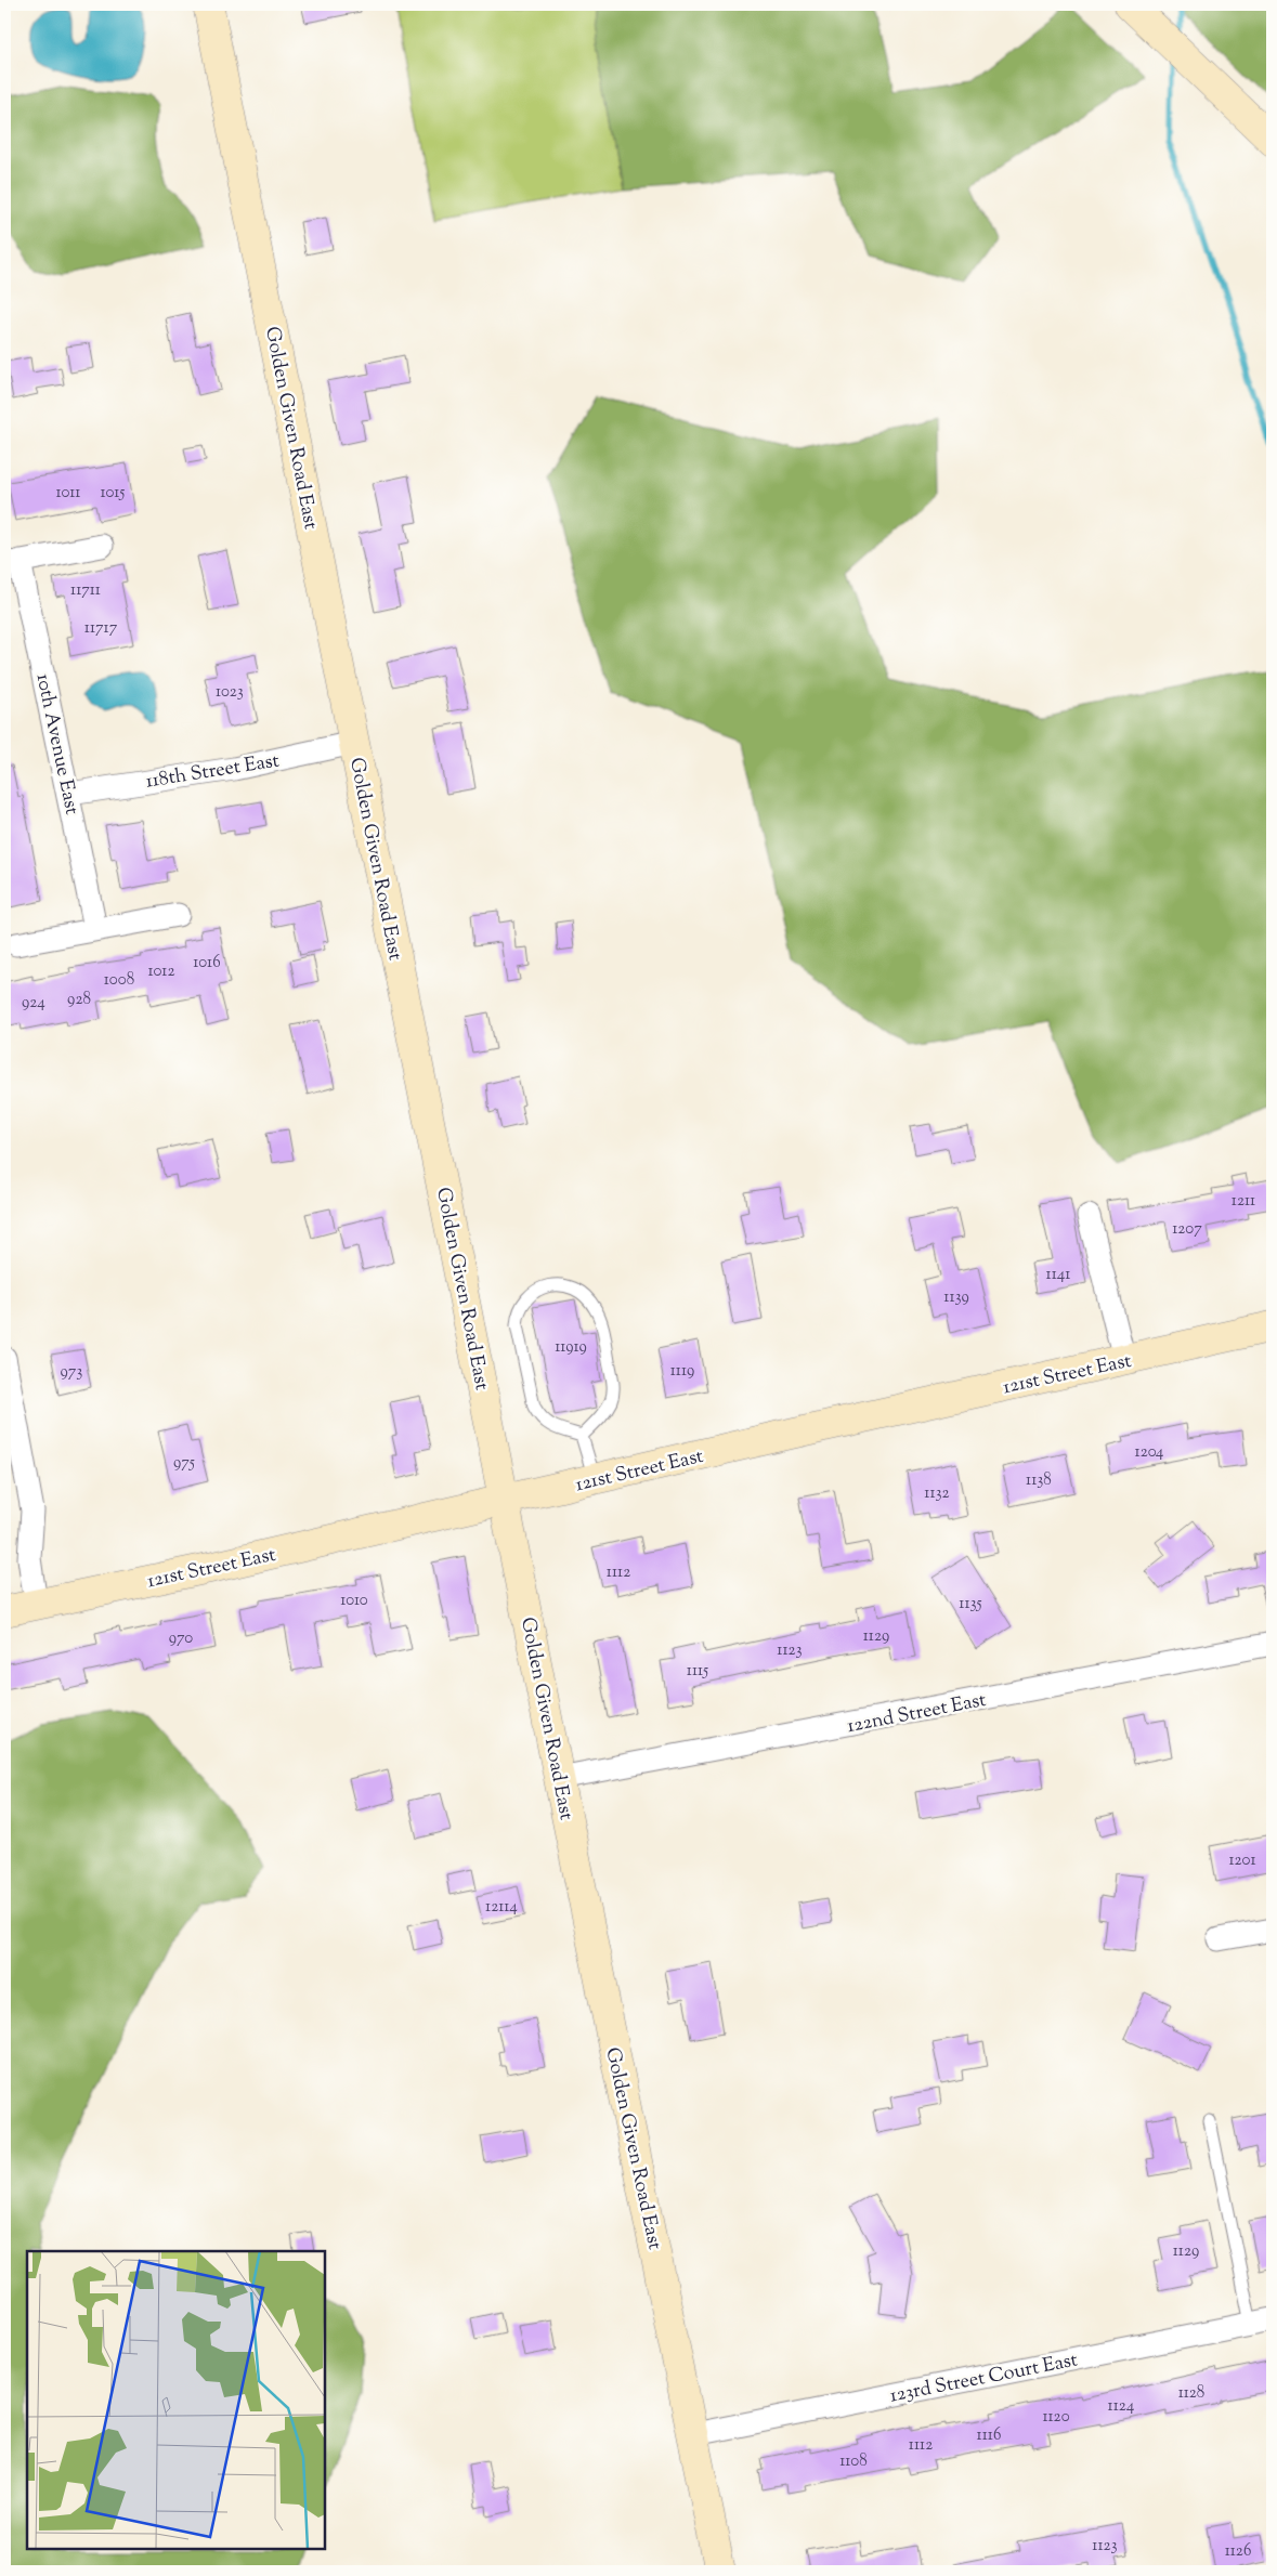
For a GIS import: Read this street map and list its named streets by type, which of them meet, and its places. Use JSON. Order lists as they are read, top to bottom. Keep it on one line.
{"streets":{"street":["Golden Given Road East","10th Avenue East","118th Street East","121st Street East","122nd Street East","123rd Street Court East"]},"crossings":[["Golden Given Road East","118th Street East"],["Golden Given Road East","121st Street East"],["Golden Given Road East","122nd Street East"],["Golden Given Road East","123rd Street Court East"],["10th Avenue East","118th Street East"]],"house_numbers":["1011","1015","11711","11717","1023","1016","1012","1008","928","924","1211","1207","1141","1139","11919","1119","973","1204","975","1138","1132","1112","1010","1135","1129","970","1123","1115","1201","12114","1129","1128","1124","1120","1116","1112","1108","1123","1126"]}
